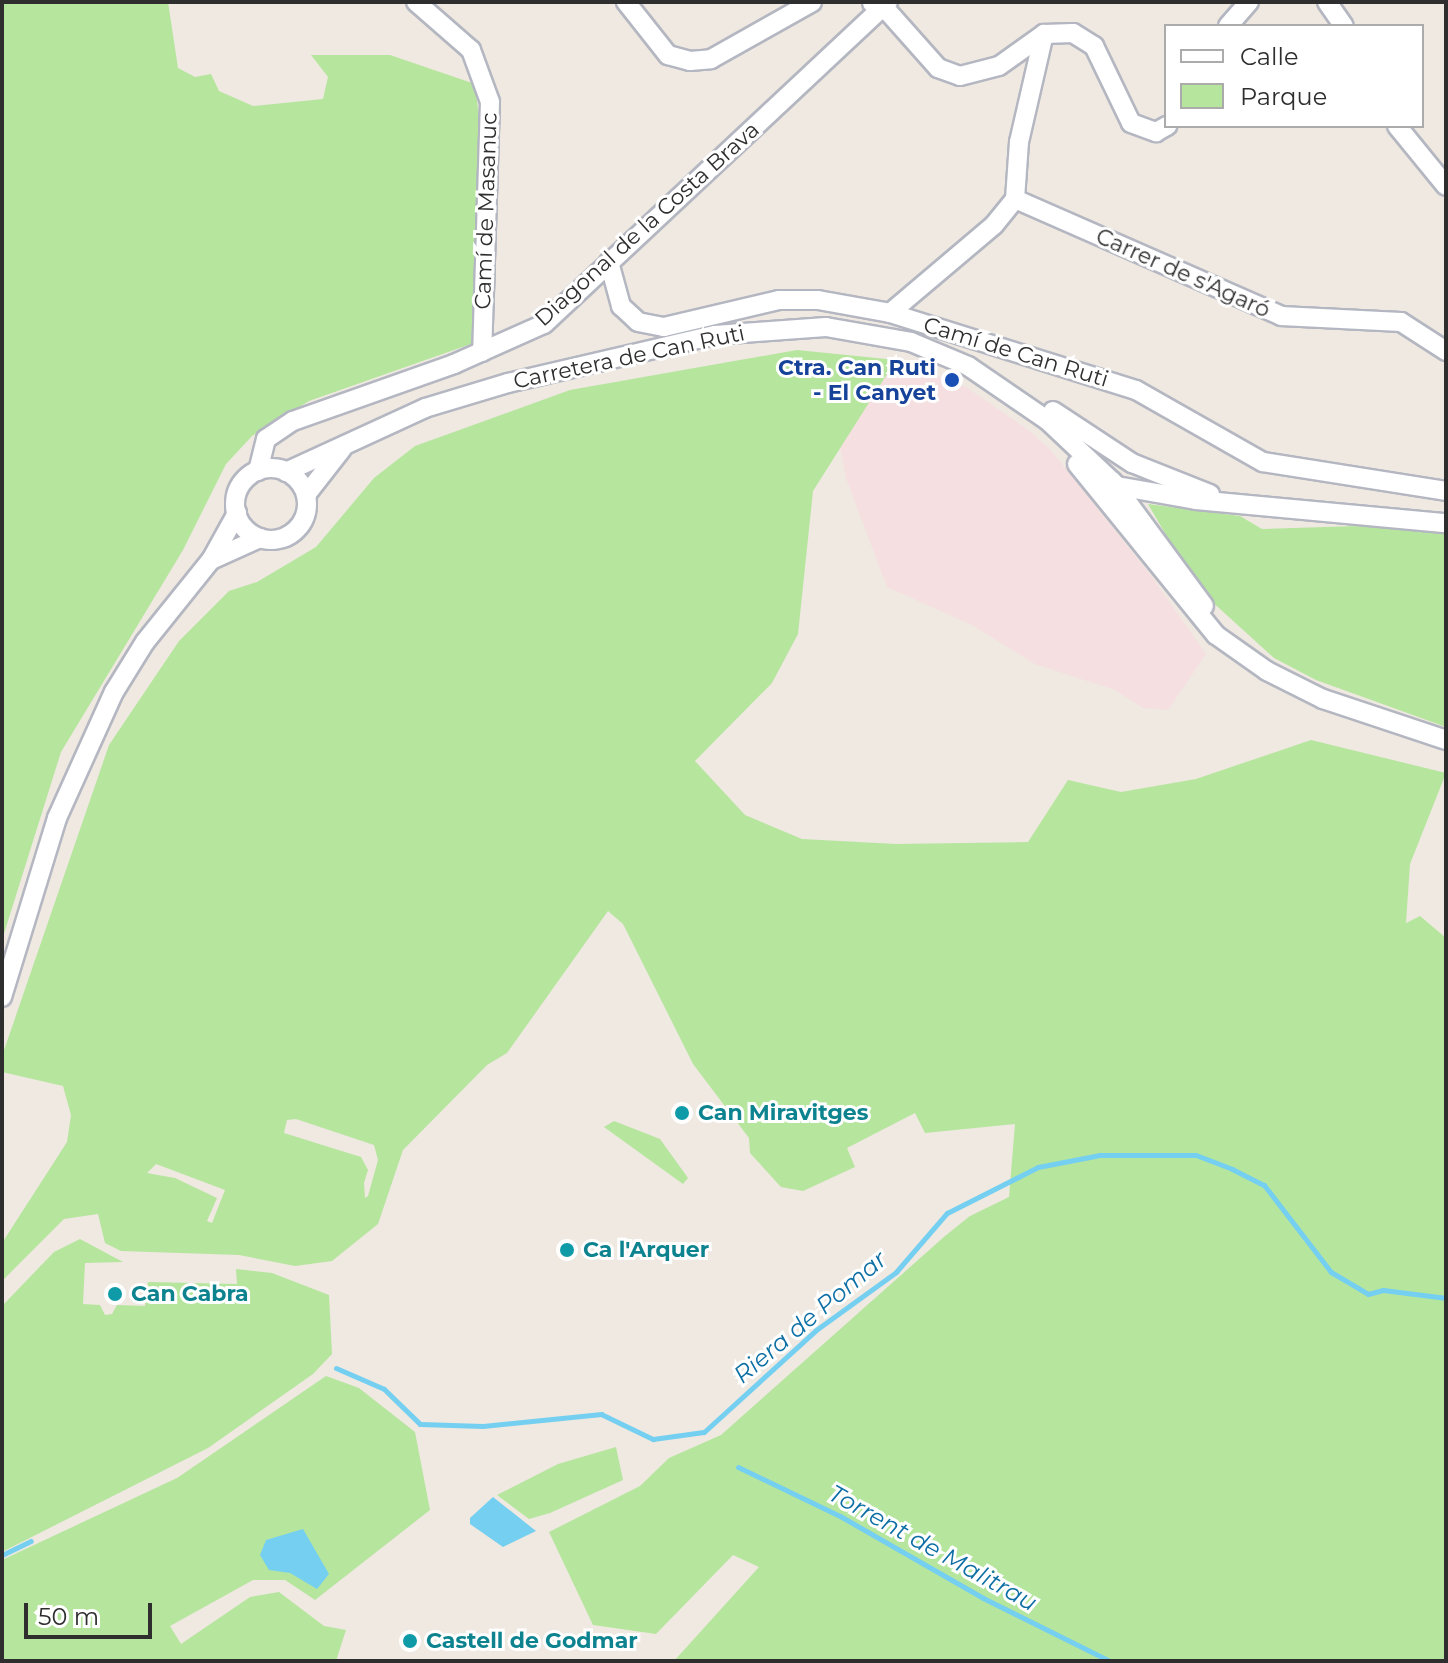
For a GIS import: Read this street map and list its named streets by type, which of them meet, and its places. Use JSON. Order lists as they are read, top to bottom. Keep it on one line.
{"streets":{"street":["Camí de Masanuc","Diagonal de la Costa Brava","Carrer de s'Agaró","Camí de Can Ruti","Carretera de Can Ruti"]},"crossings":[["Camí de Masanuc","Diagonal de la Costa Brava"],["Diagonal de la Costa Brava","Camí de Can Ruti"],["Camí de Can Ruti","Carretera de Can Ruti"]],"water":["Riera de Pomar","Torrent de Malitrau"],"places":["Ctra. Can Ruti - El Canyet","Can Miravitges","Ca l'Arquer","Can Cabra","Castell de Godmar"],"legend":["Calle","Parque"],"scale_bar":"50 m"}
